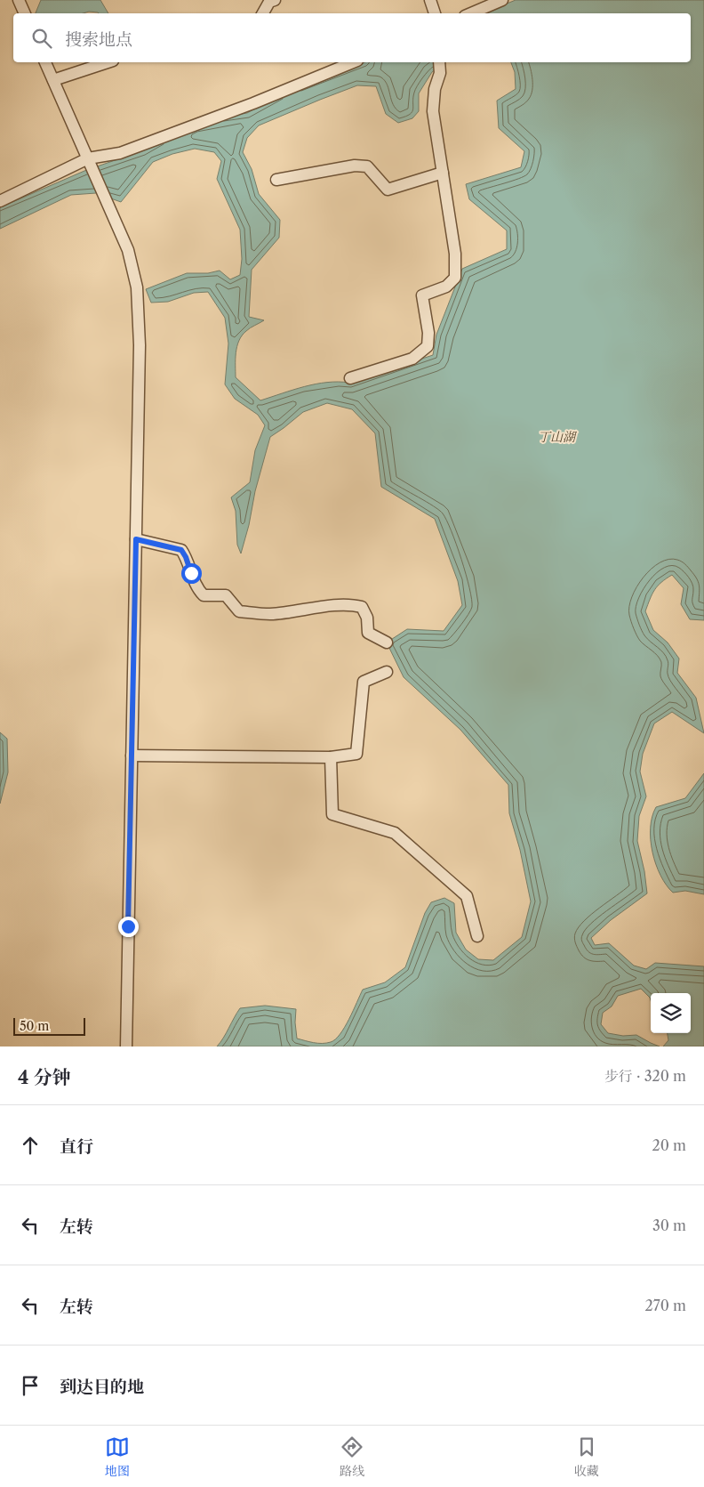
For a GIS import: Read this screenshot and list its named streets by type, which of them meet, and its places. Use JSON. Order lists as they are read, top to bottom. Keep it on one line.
{"water":["丁山湖"],"scale_bar":"50 m","page":{"search":"搜索地点","scale":"50 m","heading":["4 分钟","步行 · 320 m"],"list":[["直行","20 m"],["左转","30 m"],["左转","270 m"],"到达目的地"],"nav":["地图","路线","收藏"]}}
